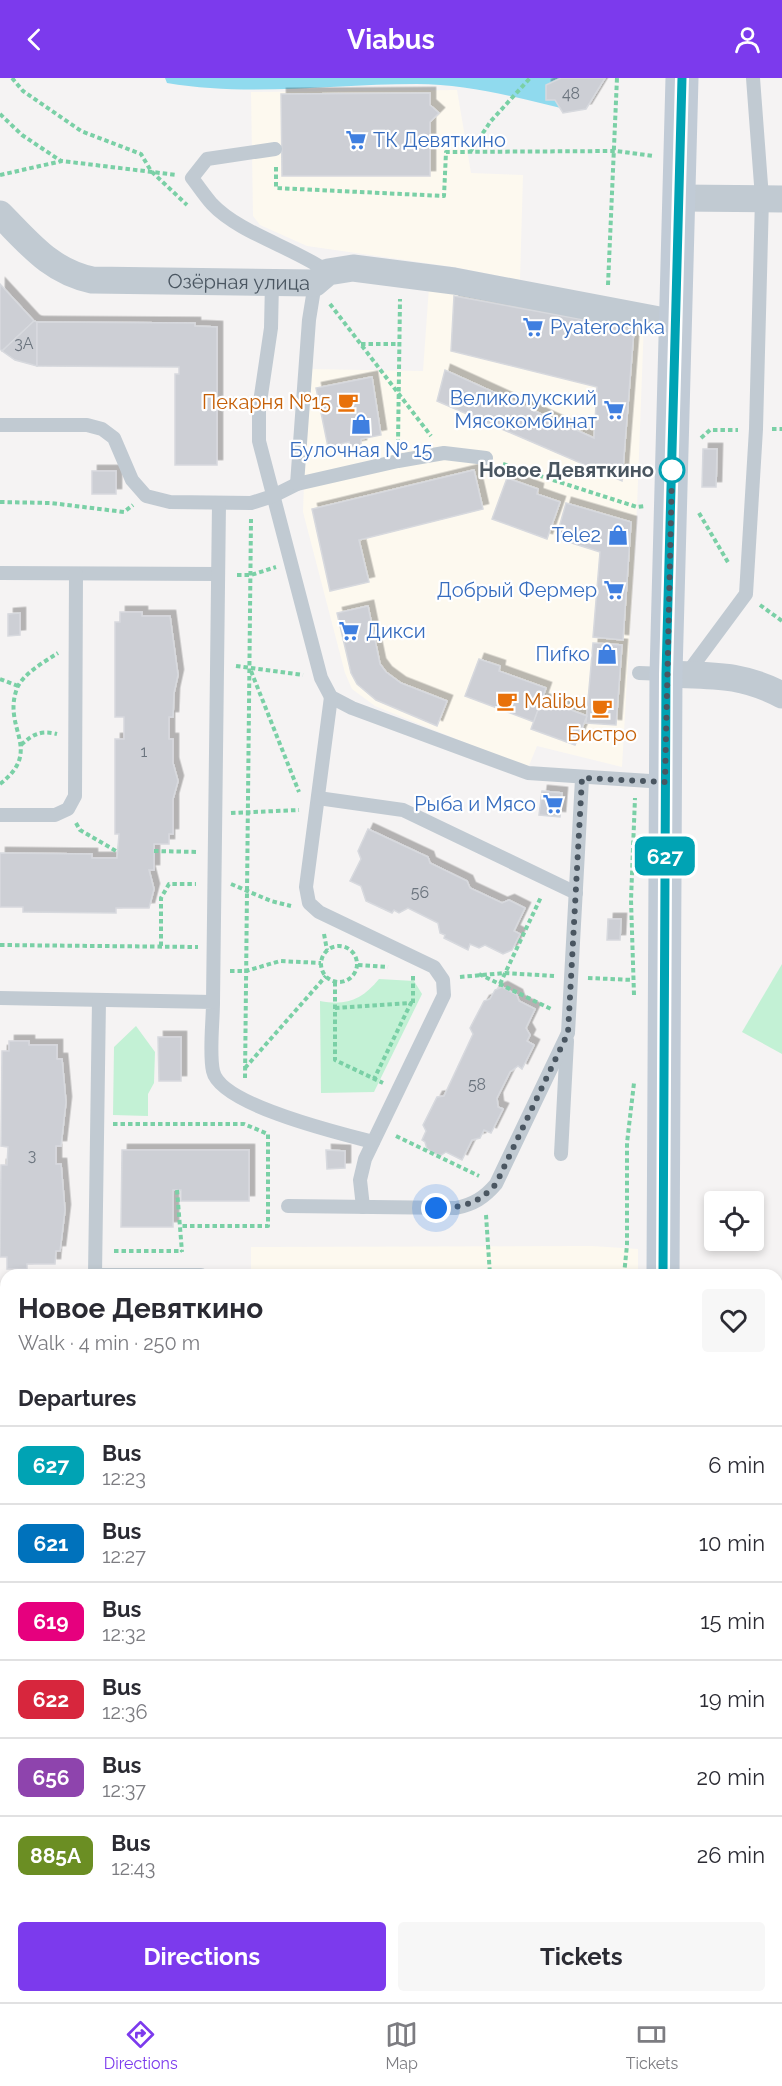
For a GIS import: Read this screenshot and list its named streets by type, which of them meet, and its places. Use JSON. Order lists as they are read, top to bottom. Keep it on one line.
{"streets":{"street":["Озёрная улица"]},"places":{"supermarket":["ТК Девяткино","Pyaterochka","Великолукский Мясокомбинат","Добрый Фермер","Дикси","Рыба и Мясо"],"cafe":["Пекарня №15","Malibu","Бистро"],"shop":["Булочная № 15","Tele2","Пиfко"],"other":["Новое Девяткино"]},"lines":["bus line 627"],"house_numbers":["48","3А","1","56","58","3"],"page":{"header":"Viabus","on_map":"627","heading":[["Новое Девяткино","Walk · 4 min · 250 m"],"Departures"],"list":[{"mark":"627","name":"Bus","note":"12:23","value":"6 min"},{"mark":"621","name":"Bus","note":"12:27","value":"10 min"},{"mark":"619","name":"Bus","note":"12:32","value":"15 min"},{"mark":"622","name":"Bus","note":"12:36","value":"19 min"},{"mark":"656","name":"Bus","note":"12:37","value":"20 min"},{"mark":"885А","name":"Bus","note":"12:43","value":"26 min"}],"buttons":["Directions","Tickets"],"tabs":["Directions","Map","Tickets"]}}
